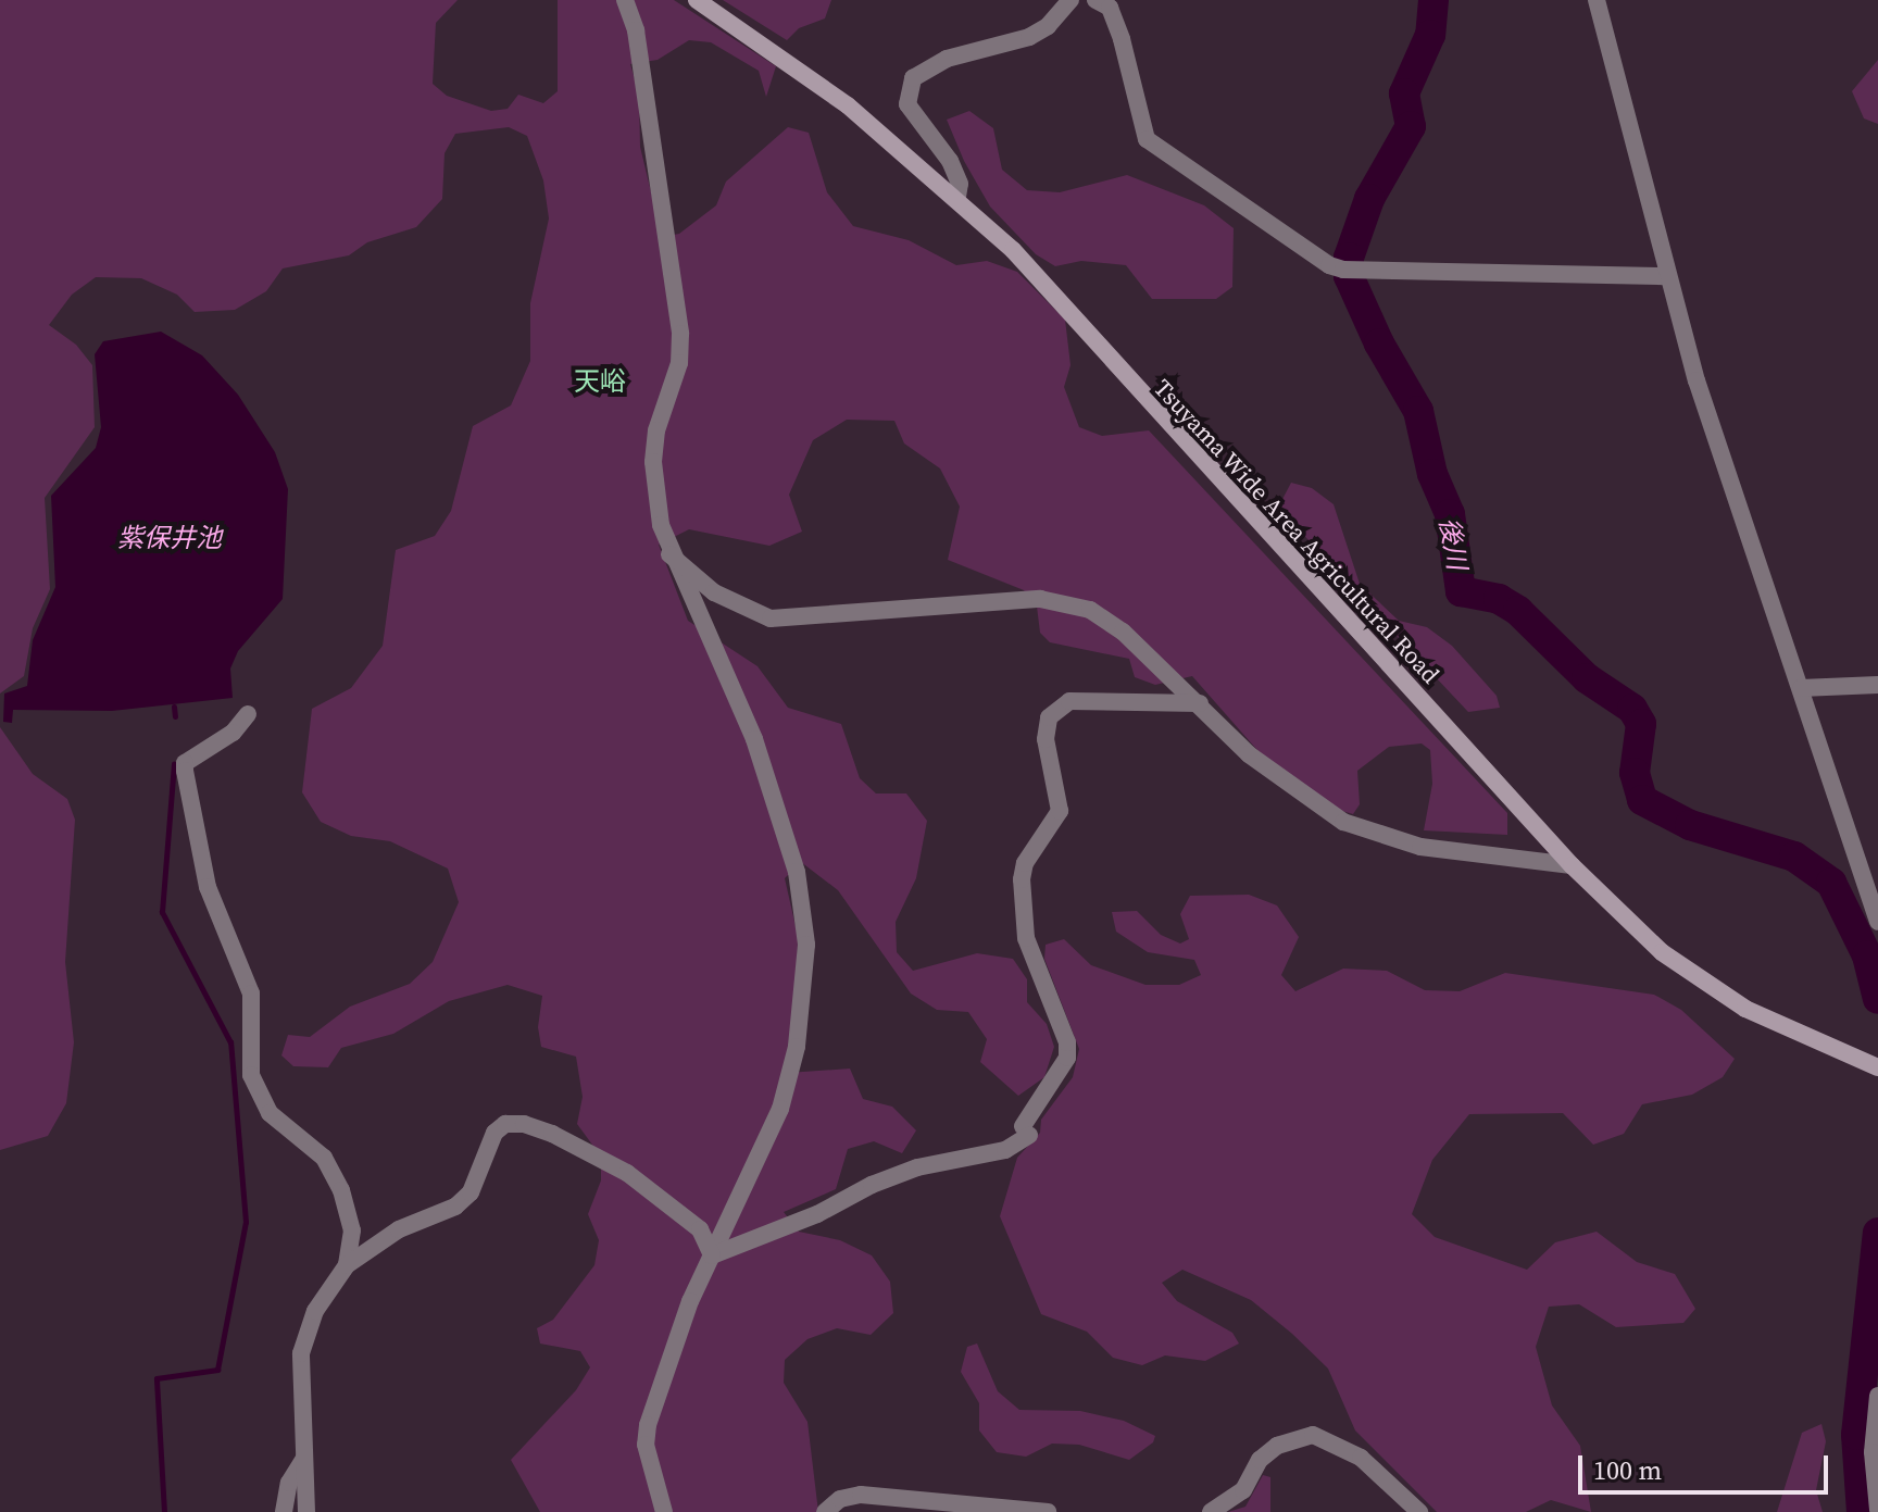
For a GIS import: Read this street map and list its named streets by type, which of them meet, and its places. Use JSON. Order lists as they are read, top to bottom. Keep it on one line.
{"streets":{"street":["Tsuyama Wide Area Agricultural Road"]},"districts":["天峪"],"water":["紫保井池","後川"],"scale_bar":"100 m"}
